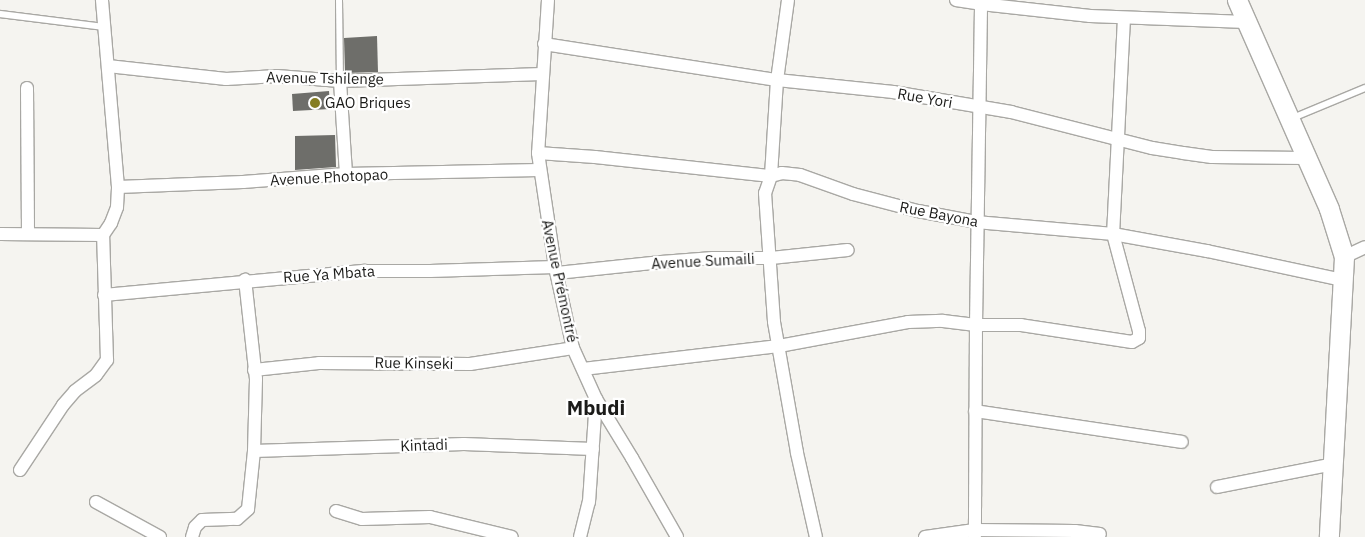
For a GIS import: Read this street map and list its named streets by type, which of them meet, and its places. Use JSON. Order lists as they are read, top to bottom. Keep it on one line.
{"streets":{"street":["Avenue Tshilenge","Rue Yori","Avenue Photopao","Rue Bayona","Avenue Sumaili","Rue Ya Mbata","Avenue Prémontré","Rue Kinseki","Kintadi"]},"crossings":[["Avenue Tshilenge","Avenue Prémontré"],["Rue Yori","Avenue Prémontré"],["Avenue Photopao","Avenue Prémontré"],["Rue Bayona","Avenue Prémontré"],["Avenue Sumaili","Rue Ya Mbata"],["Avenue Sumaili","Avenue Prémontré"],["Rue Ya Mbata","Avenue Prémontré"],["Avenue Prémontré","Rue Kinseki"]],"districts":["Mbudi"],"places":["GAO Briques"]}
